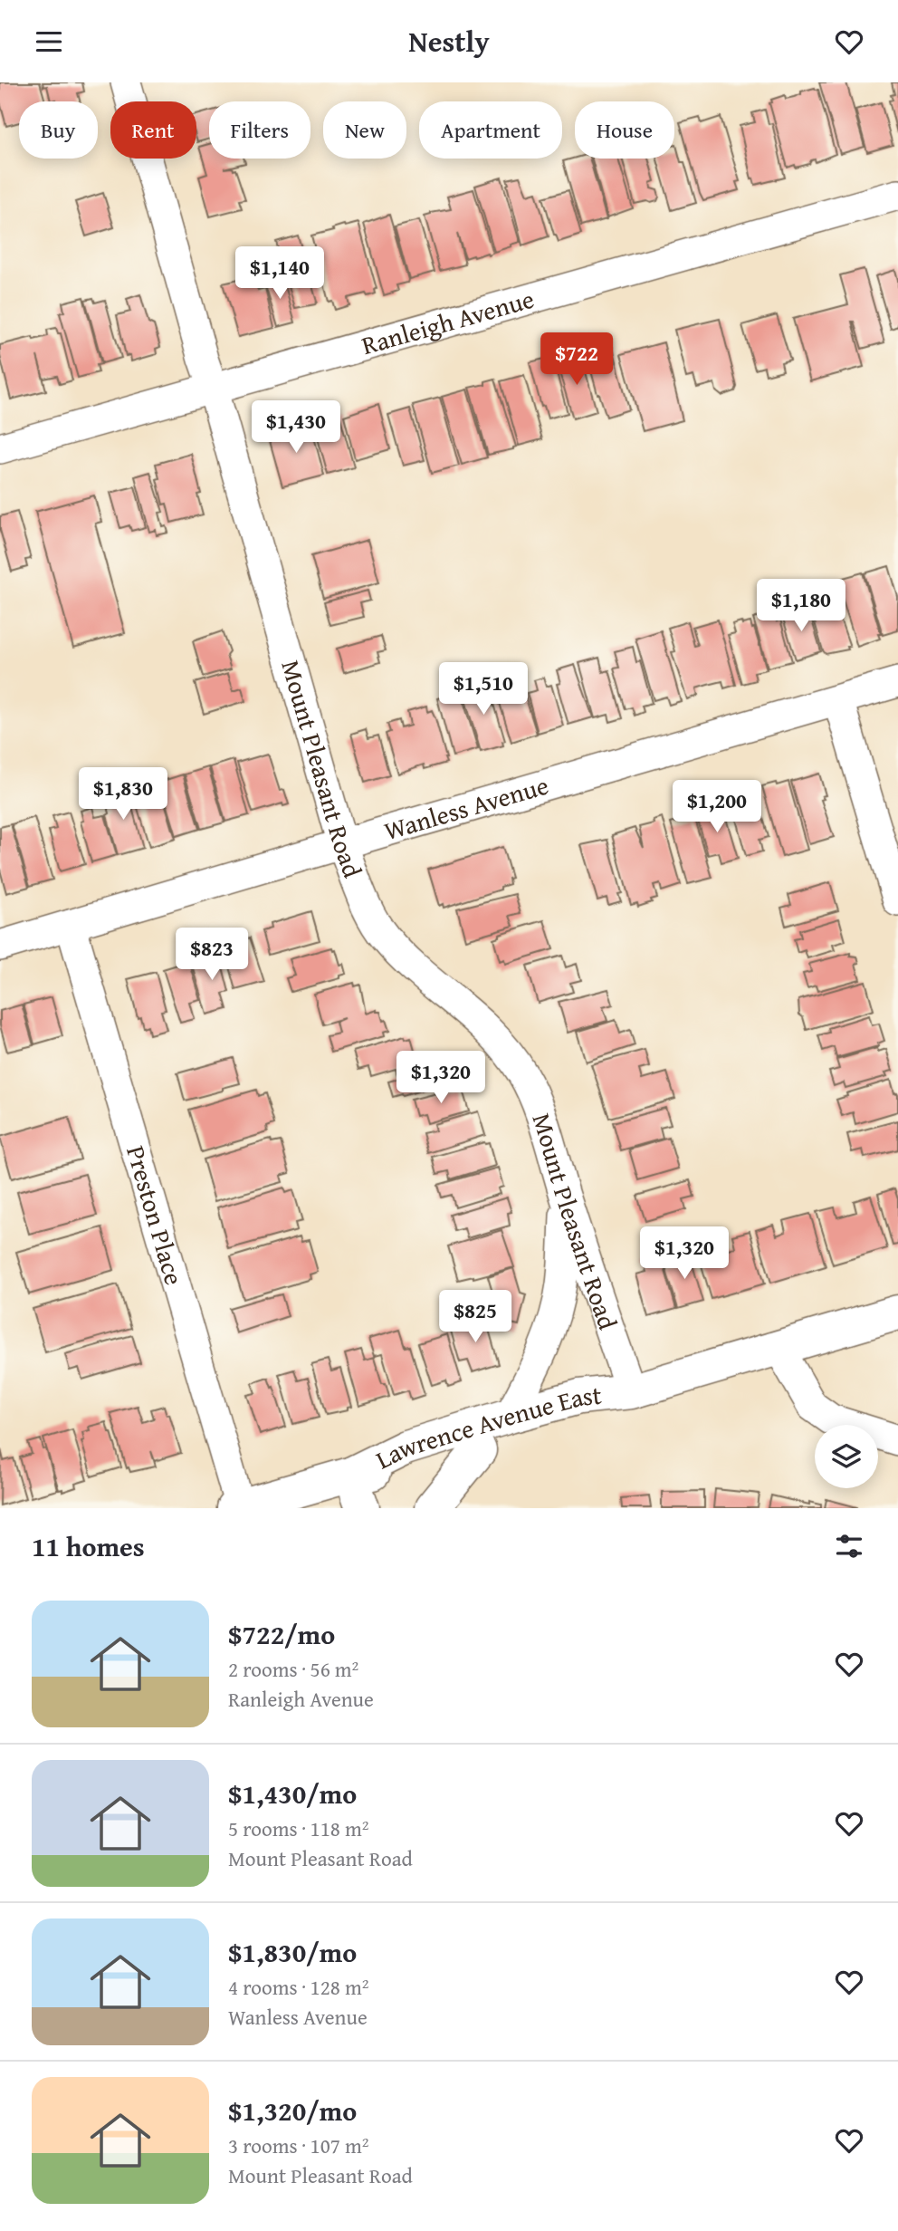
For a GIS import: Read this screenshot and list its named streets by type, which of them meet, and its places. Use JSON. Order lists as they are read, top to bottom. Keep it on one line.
{"streets":{"main road":["Lawrence Avenue East"],"street":["Ranleigh Avenue","Mount Pleasant Road","Wanless Avenue","Preston Place"]},"crossings":[["Ranleigh Avenue","Mount Pleasant Road"],["Mount Pleasant Road","Wanless Avenue"],["Mount Pleasant Road","Lawrence Avenue East"],["Wanless Avenue","Preston Place"],["Preston Place","Lawrence Avenue East"]],"page":{"header":"Nestly","chip":["Buy","Rent","Filters","New","Apartment","House"],"price":["$1,140","$722","$1,430","$1,180","$1,510","$1,830","$1,200","$823","$1,320","$1,320","$825"],"heading":"11 homes","list":[{"name":"$722/mo","note":"2 rooms · 56 m² · Ranleigh Avenue"},{"name":"$1,430/mo","note":"5 rooms · 118 m² · Mount Pleasant Road"},{"name":"$1,830/mo","note":"4 rooms · 128 m² · Wanless Avenue"},{"name":"$1,320/mo","note":"3 rooms · 107 m² · Mount Pleasant Road"}]}}
